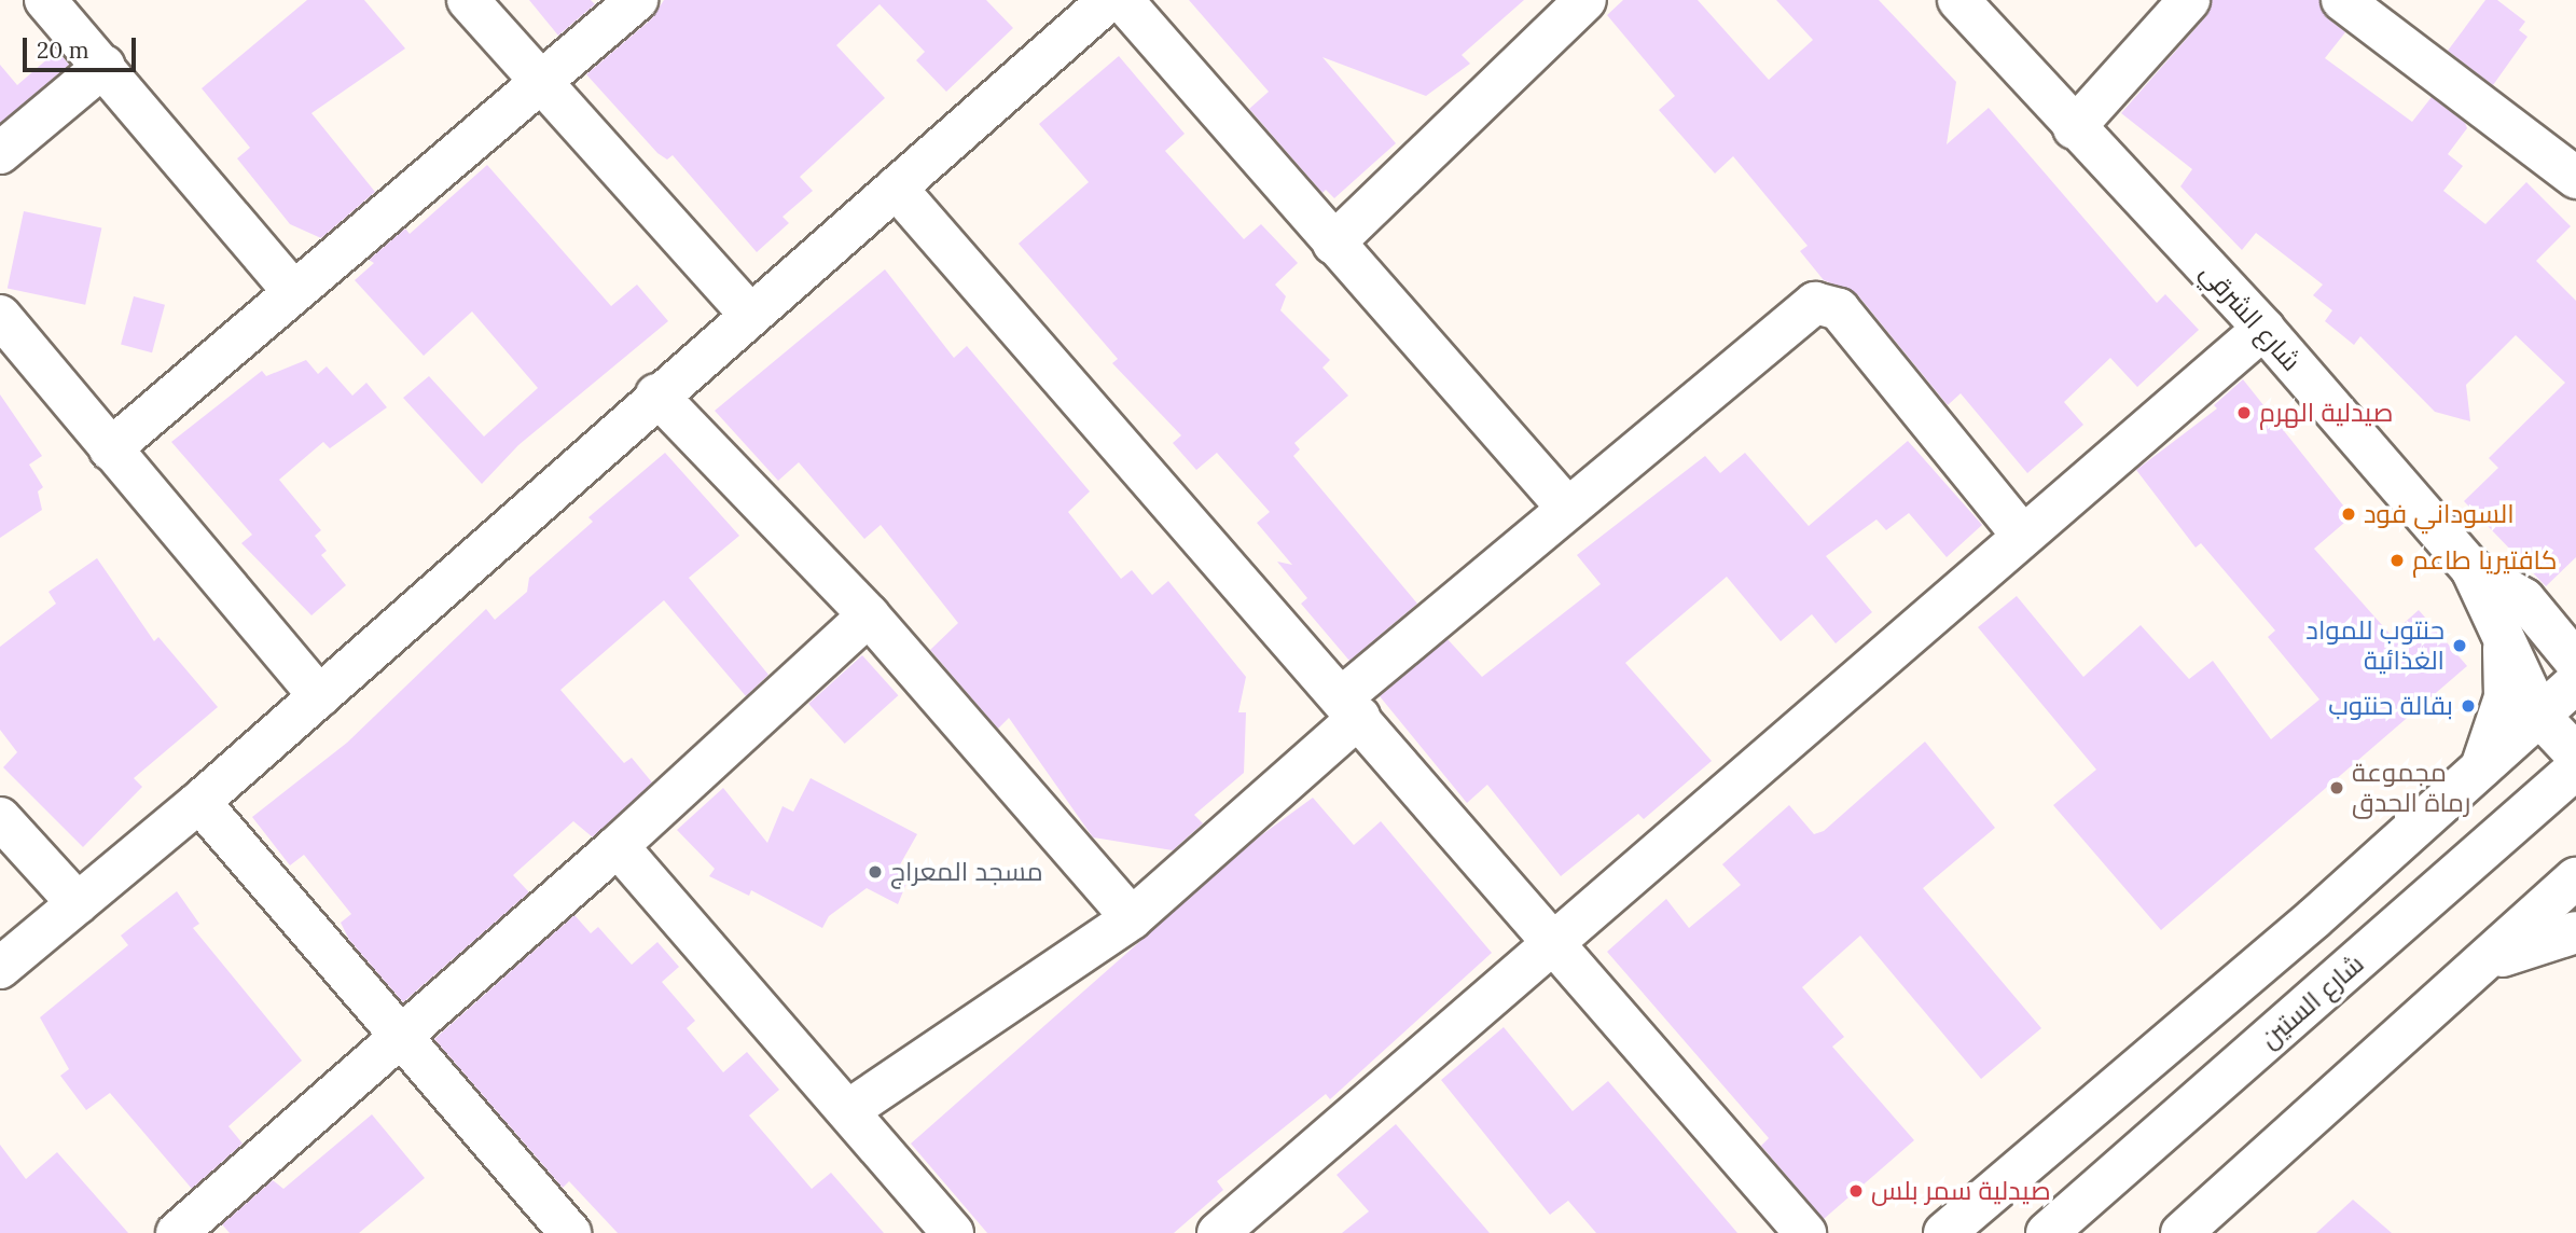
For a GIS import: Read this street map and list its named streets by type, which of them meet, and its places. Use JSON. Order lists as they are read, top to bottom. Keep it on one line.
{"streets":{"street":["شارع الشرقي","شارع الستين"]},"places":["صيدلية الهرم","السوداني فود","كافتيريا طاعم","حنتوب للمواد الغذائية","بقالة حنتوب","مجموعة رماة الحدق","مسجد المعراج","صيدلية سمر بلس"],"scale_bar":"20 m"}
